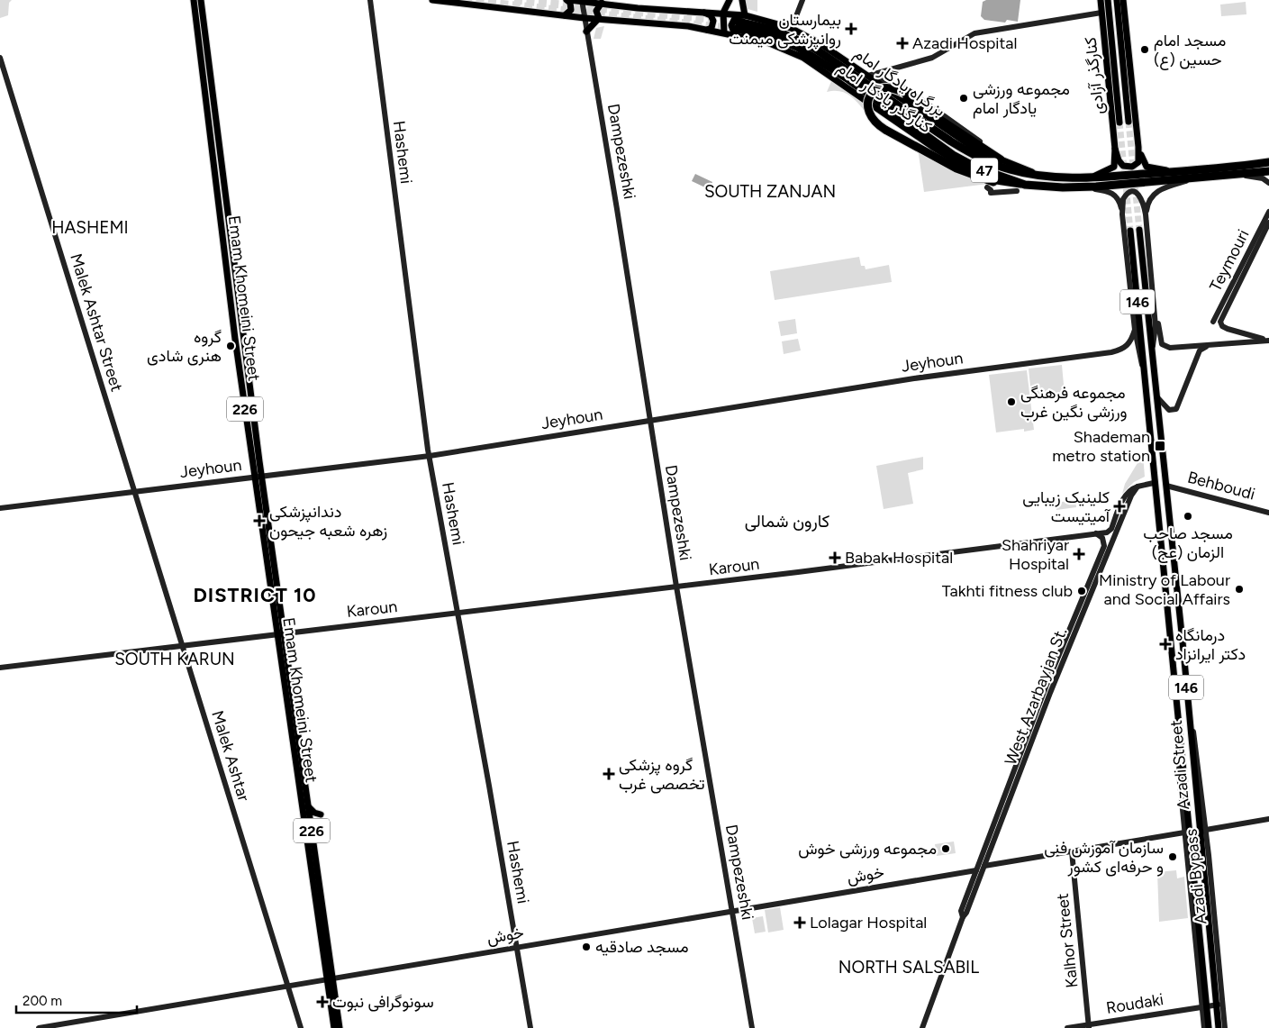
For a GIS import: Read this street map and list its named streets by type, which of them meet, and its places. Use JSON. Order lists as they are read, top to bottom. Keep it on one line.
{"streets":{"highway":["47"],"main road":["کنارگذر آزادی","بزرگراه یادگار امام","کنارگذر یادگار امام","Dampezeshki","Hashemi","Teymouri","Emam Khomeini Street","146","Malek Ashtar Street","Jeyhoun","226","Behboudi","Karoun","West Azarbayjan St.","Malek Ashtar","Azadi Street","خوش","Azadi Bypass","Kalhor Street","Roudaki"]},"crossings":[["بزرگراه یادگار امام","Dampezeshki"],["بزرگراه یادگار امام","47"],["کنارگذر یادگار امام","Dampezeshki"],["کنارگذر یادگار امام","47"],["Dampezeshki","Jeyhoun"],["Dampezeshki","Karoun"],["Dampezeshki","خوش"],["Hashemi","Jeyhoun"],["Hashemi","Karoun"],["Hashemi","خوش"],["Emam Khomeini Street","Jeyhoun"],["Emam Khomeini Street","Karoun"],["Emam Khomeini Street","خوش"],["Malek Ashtar Street","Jeyhoun"],["Malek Ashtar Street","Malek Ashtar"],["Jeyhoun","Malek Ashtar"],["Behboudi","Azadi Street"],["Karoun","West Azarbayjan St."],["Karoun","Malek Ashtar"],["West Azarbayjan St.","خوش"],["Malek Ashtar","خوش"],["Azadi Street","Azadi Bypass"],["Azadi Street","Roudaki"],["Azadi Bypass","Roudaki"],["Kalhor Street","Roudaki"]],"districts":["SOUTH ZANJAN","HASHEMI","کارون شمالی","DISTRICT 10","SOUTH KARUN","NORTH SALSABIL"],"places":{"health":["بیمارستان روانپزشکی میمنت","Azadi Hospital","کلینیک زیبایی آمیتیست","دندانپزشکی زهره شعبه جیحون","Shahriyar Hospital","Babak Hospital","درمانگاه دکتر ایرانزاد","گروه پزشکی تخصصی غرب","Lolagar Hospital","سونوگرافی نبوت"],"other":["مسجد امام حسين (ع)","مجموعه ورزشی یادگار امام","گروه هنری شادی","مجموعه فرهنگی ورزشی نگین غرب","مسجد صاحب الزمان (عج)","Ministry of Labour and Social Affairs","Takhti fitness club","مجموعه ورزشی خوش","سازمان آموزش فنی و حرفه‌ای کشور","مسجد صادقیه"],"transit":["Shademan metro station"]},"scale_bar":"200 m"}
